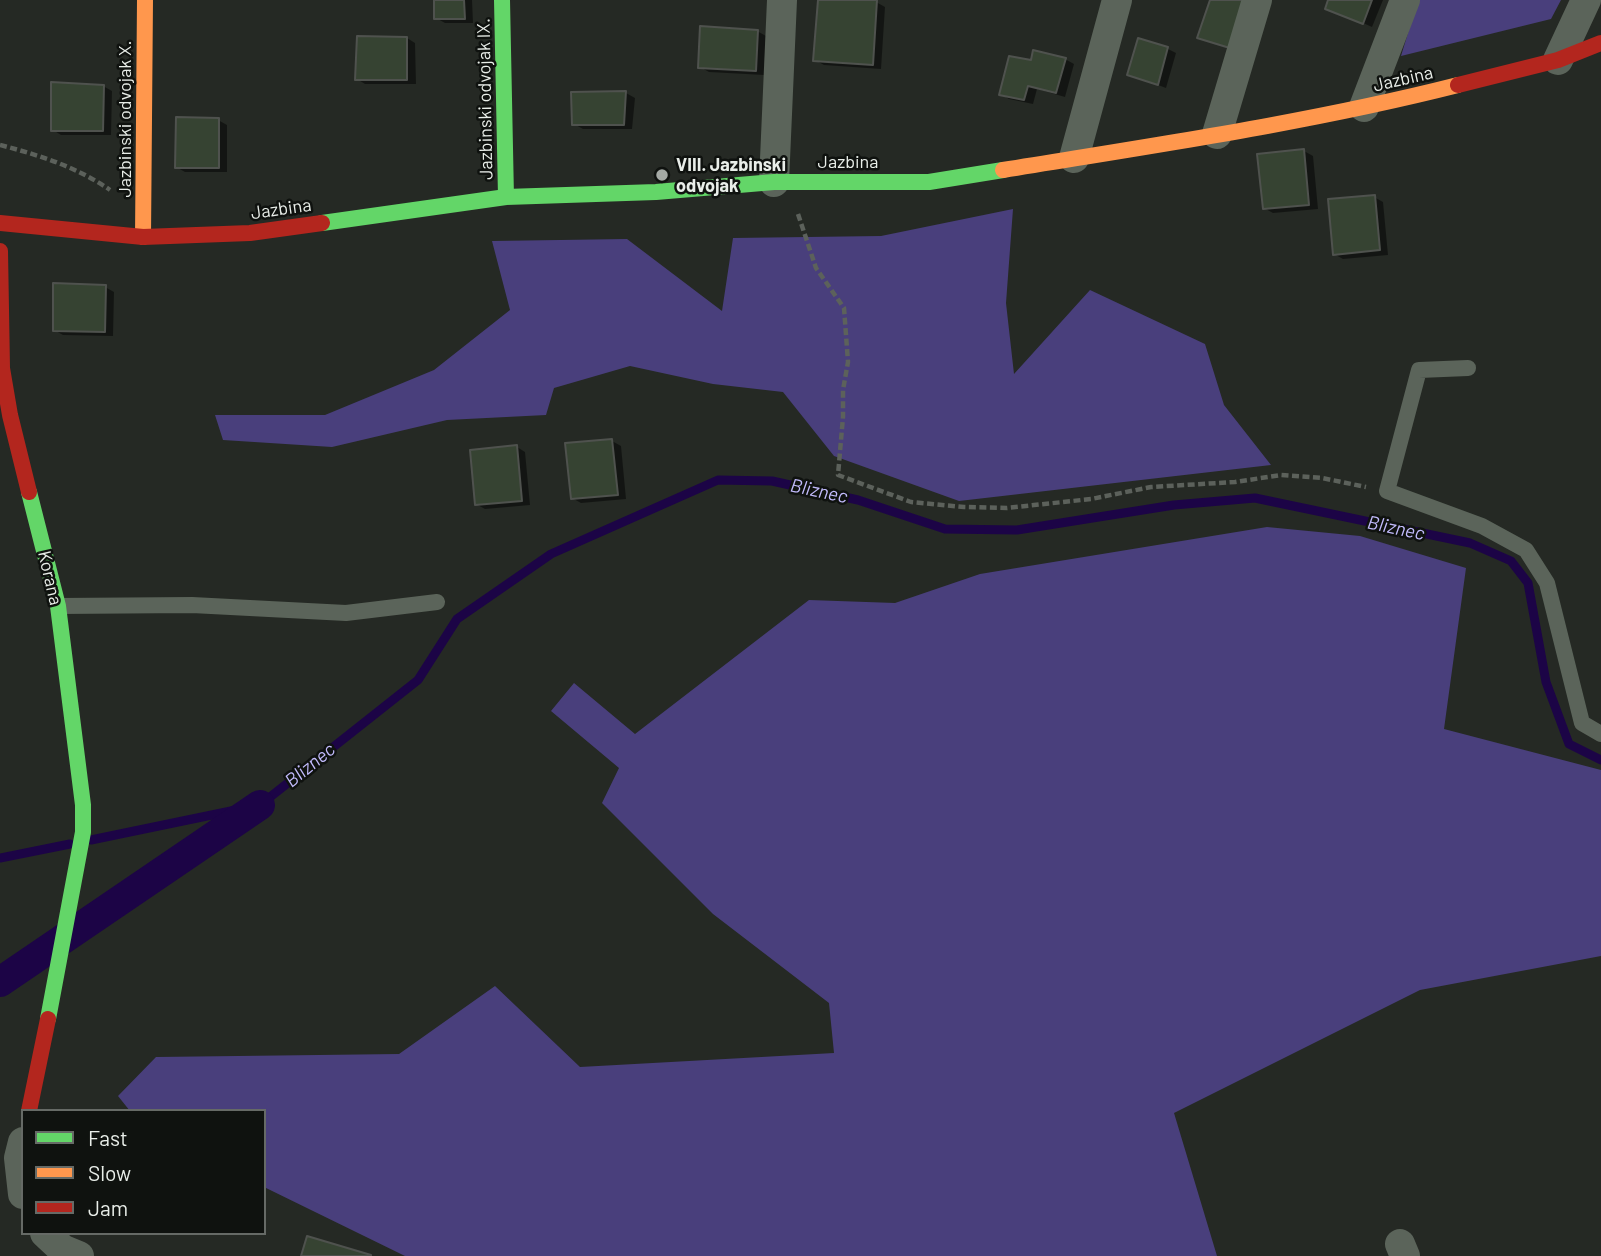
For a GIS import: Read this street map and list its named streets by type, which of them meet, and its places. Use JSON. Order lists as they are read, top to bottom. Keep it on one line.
{"streets":{"street":["Jazbina","Jazbinski odvojak IX.","Jazbinski odvojak X.","Korana"]},"crossings":[["Jazbina","Jazbinski odvojak IX."],["Jazbina","Jazbinski odvojak X."]],"water":["Bliznec"],"places":["VIII. Jazbinski odvojak"],"legend":["Fast","Slow","Jam"]}
